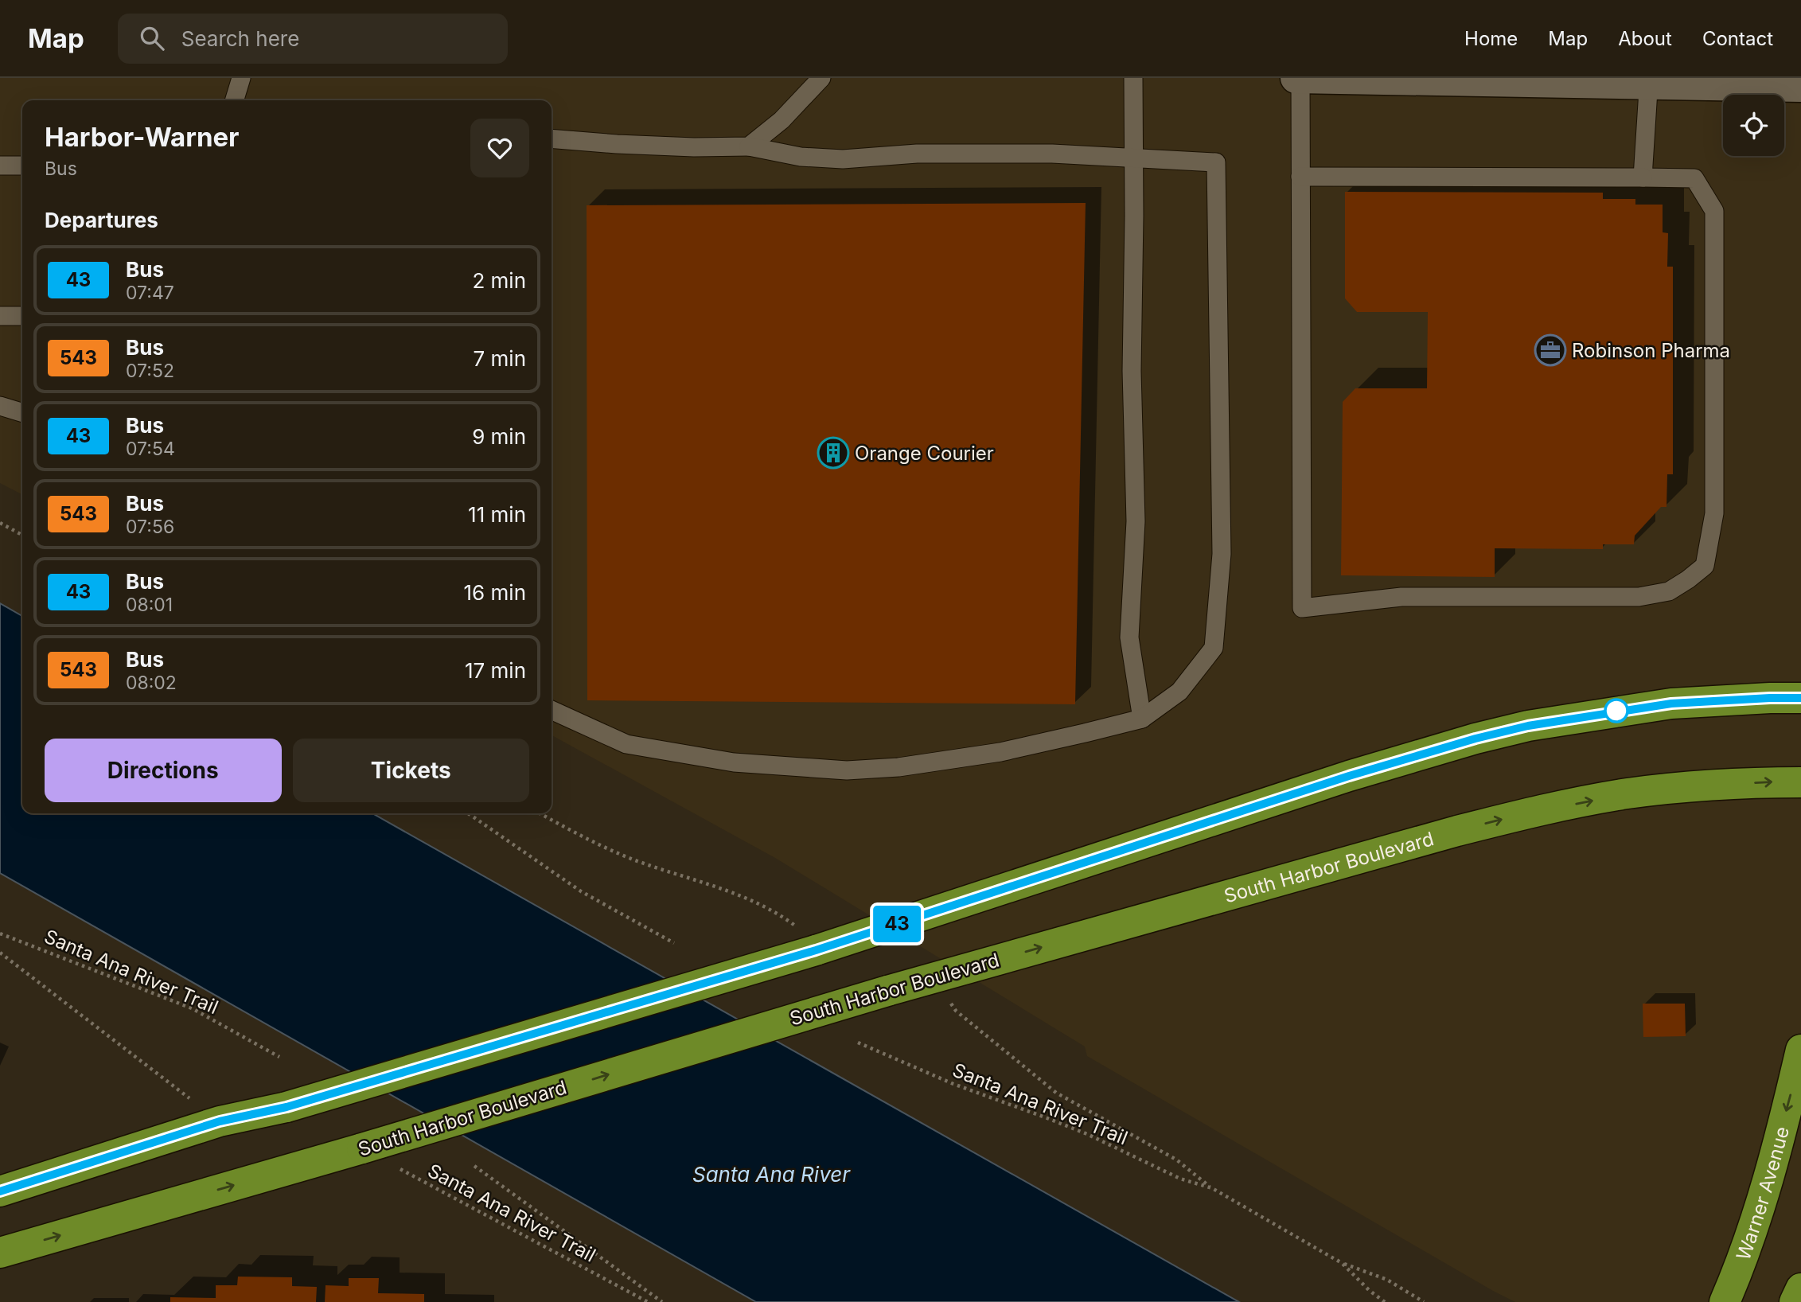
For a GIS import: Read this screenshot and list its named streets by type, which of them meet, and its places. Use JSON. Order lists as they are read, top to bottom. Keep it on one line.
{"streets":{"main road":["South Harbor Boulevard","Warner Avenue"],"path":["Santa Ana River Trail"]},"crossings":[["South Harbor Boulevard","Santa Ana River Trail"]],"one_way":["Warner Avenue"],"water":["Santa Ana River"],"places":{"office":["Robinson Pharma"],"building":["Orange Courier"]},"lines":["bus line 43"],"page":{"header":"Map","search":"Search here","nav":["Home","Map","About","Contact"],"on_map":"43","heading":[["Harbor-Warner","Bus"],"Departures"],"list":[{"mark":"43","name":"Bus","note":"07:47","value":"2 min"},{"mark":"543","name":"Bus","note":"07:52","value":"7 min"},{"mark":"43","name":"Bus","note":"07:54","value":"9 min"},{"mark":"543","name":"Bus","note":"07:56","value":"11 min"},{"mark":"43","name":"Bus","note":"08:01","value":"16 min"},{"mark":"543","name":"Bus","note":"08:02","value":"17 min"}],"buttons":["Directions","Tickets"]}}
